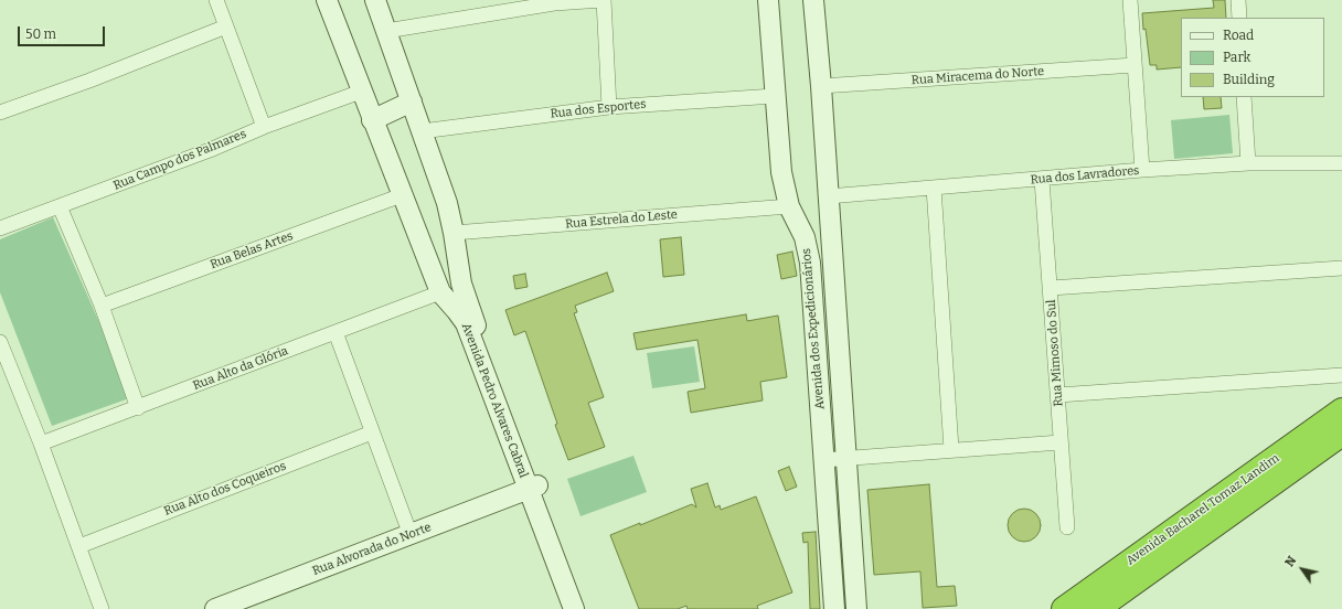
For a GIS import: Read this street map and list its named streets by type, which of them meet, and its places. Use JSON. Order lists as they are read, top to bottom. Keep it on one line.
{"streets":{"highway":["Avenida Bacharel Tomaz Landim"],"street":["Rua Miracema do Norte","Rua dos Esportes","Rua Campo dos Palmares","Rua dos Lavradores","Rua Estrela do Leste","Rua Belas Artes","Avenida dos Expedicionários","Rua Mimoso do Sul","Rua Alto da Glória","Avenida Pedro Alvares Cabral","Rua Alto dos Coqueiros","Rua Alvorada do Norte"]},"crossings":[["Rua Miracema do Norte","Avenida dos Expedicionários"],["Rua dos Esportes","Avenida dos Expedicionários"],["Rua dos Esportes","Avenida Pedro Alvares Cabral"],["Rua Campo dos Palmares","Avenida Pedro Alvares Cabral"],["Rua dos Lavradores","Avenida dos Expedicionários"],["Rua dos Lavradores","Rua Mimoso do Sul"],["Rua Estrela do Leste","Avenida dos Expedicionários"],["Rua Estrela do Leste","Avenida Pedro Alvares Cabral"],["Rua Belas Artes","Avenida Pedro Alvares Cabral"],["Rua Alto da Glória","Avenida Pedro Alvares Cabral"],["Avenida Pedro Alvares Cabral","Rua Alvorada do Norte"]],"legend":["Road","Park","Building"],"scale_bar":"50 m","north":"top left"}
